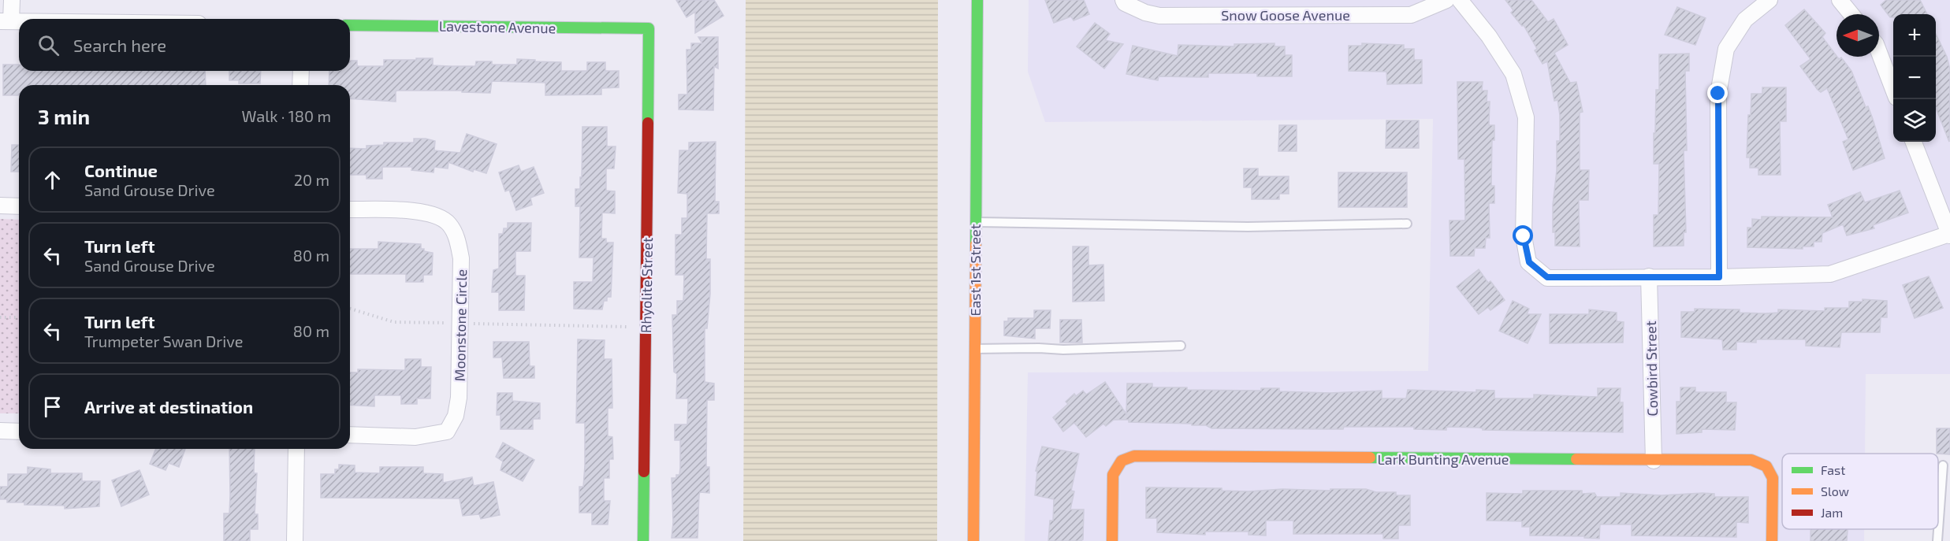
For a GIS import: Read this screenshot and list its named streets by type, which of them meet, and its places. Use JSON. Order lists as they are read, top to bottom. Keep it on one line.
{"streets":{"street":["Snow Goose Avenue","Lavestone Avenue","East 1st Street","Rhyolite Street","Moonstone Circle","Cowbird Street","Lark Bunting Avenue"]},"crossings":[["Lavestone Avenue","Rhyolite Street"],["Cowbird Street","Lark Bunting Avenue"]],"legend":["Fast","Slow","Jam"],"north":"left","page":{"map_buttons":["+","−"],"search":"Search here","heading":["3 min","Walk · 180 m"],"list":[["Continue","Sand Grouse Drive","20 m"],["Turn left","Sand Grouse Drive","80 m"],["Turn left","Trumpeter Swan Drive","80 m"],"Arrive at destination"]}}
